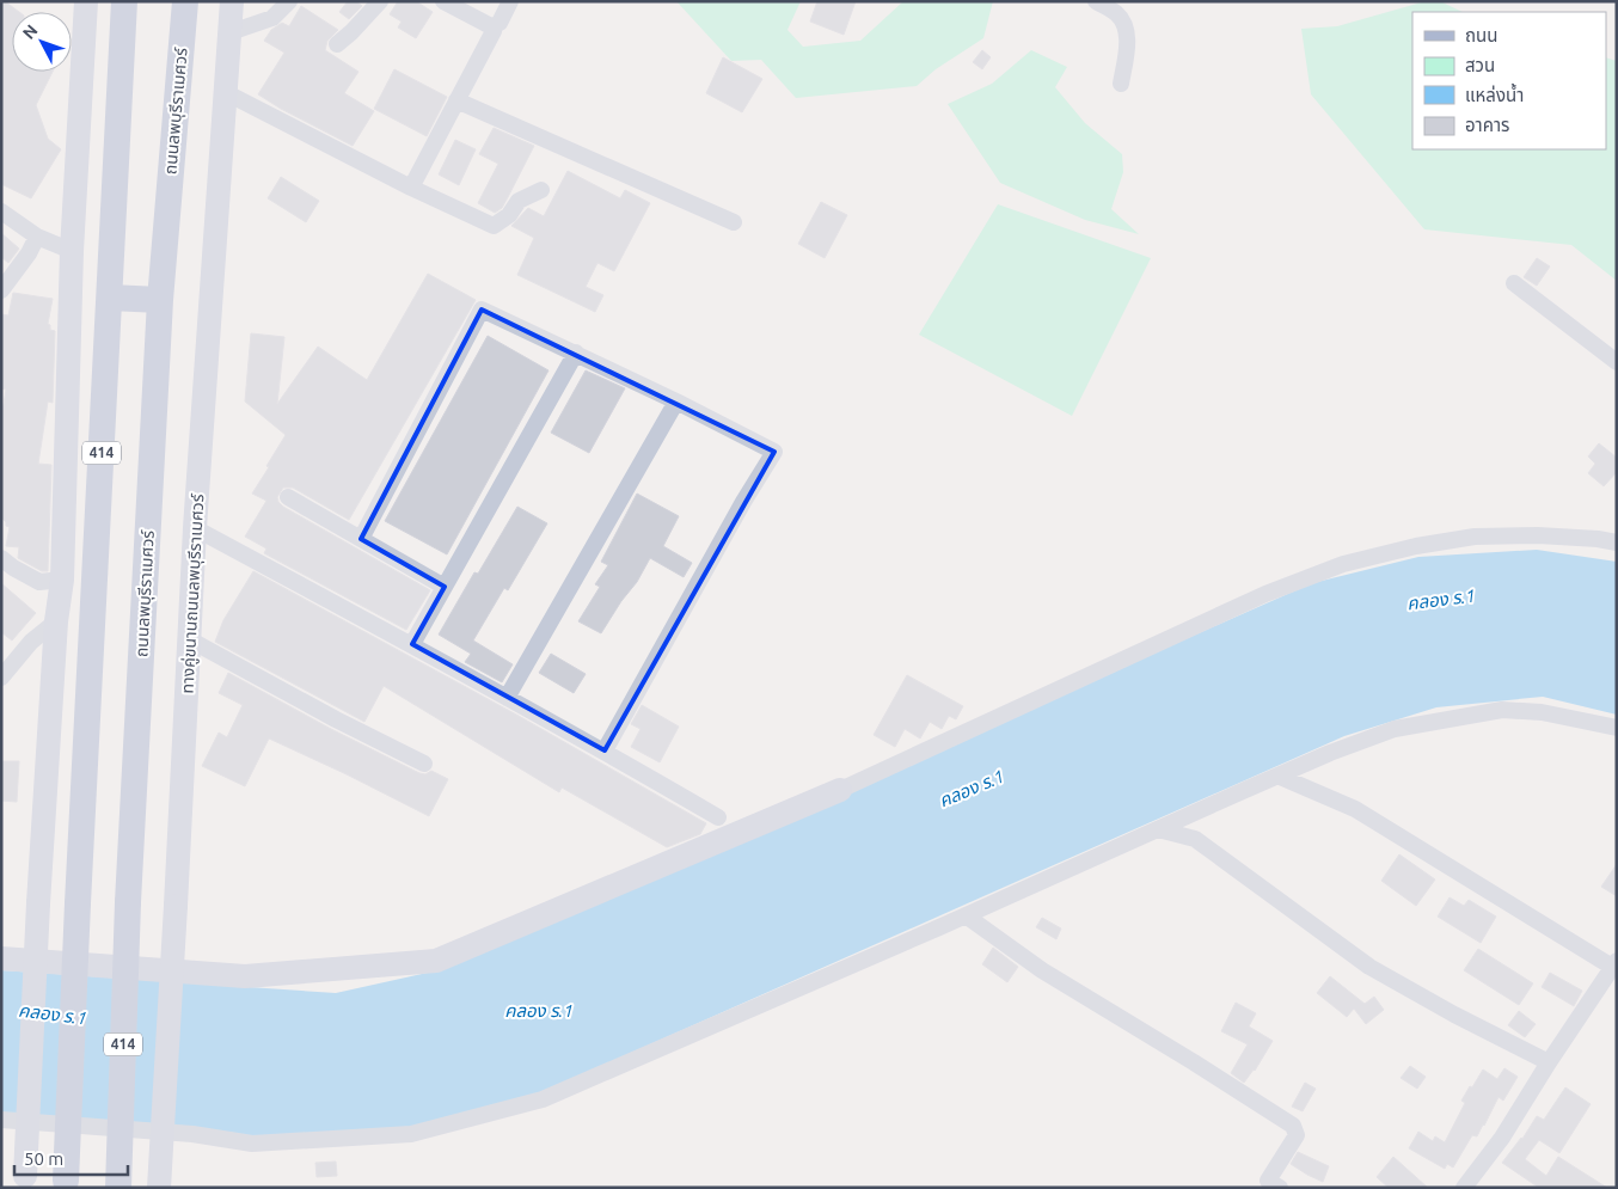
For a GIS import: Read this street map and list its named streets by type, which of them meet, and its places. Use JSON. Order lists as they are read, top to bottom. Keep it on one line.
{"streets":{"main road":["ถนนลพบุรีราเมศวร์","414","ทางคู่ขนานถนนลพบุรีราเมศวร์"]},"water":["คลอง ร.1"],"legend":["ถนน","สวน","แหล่งน้ำ","อาคาร"],"scale_bar":"50 m","north":"top left"}
